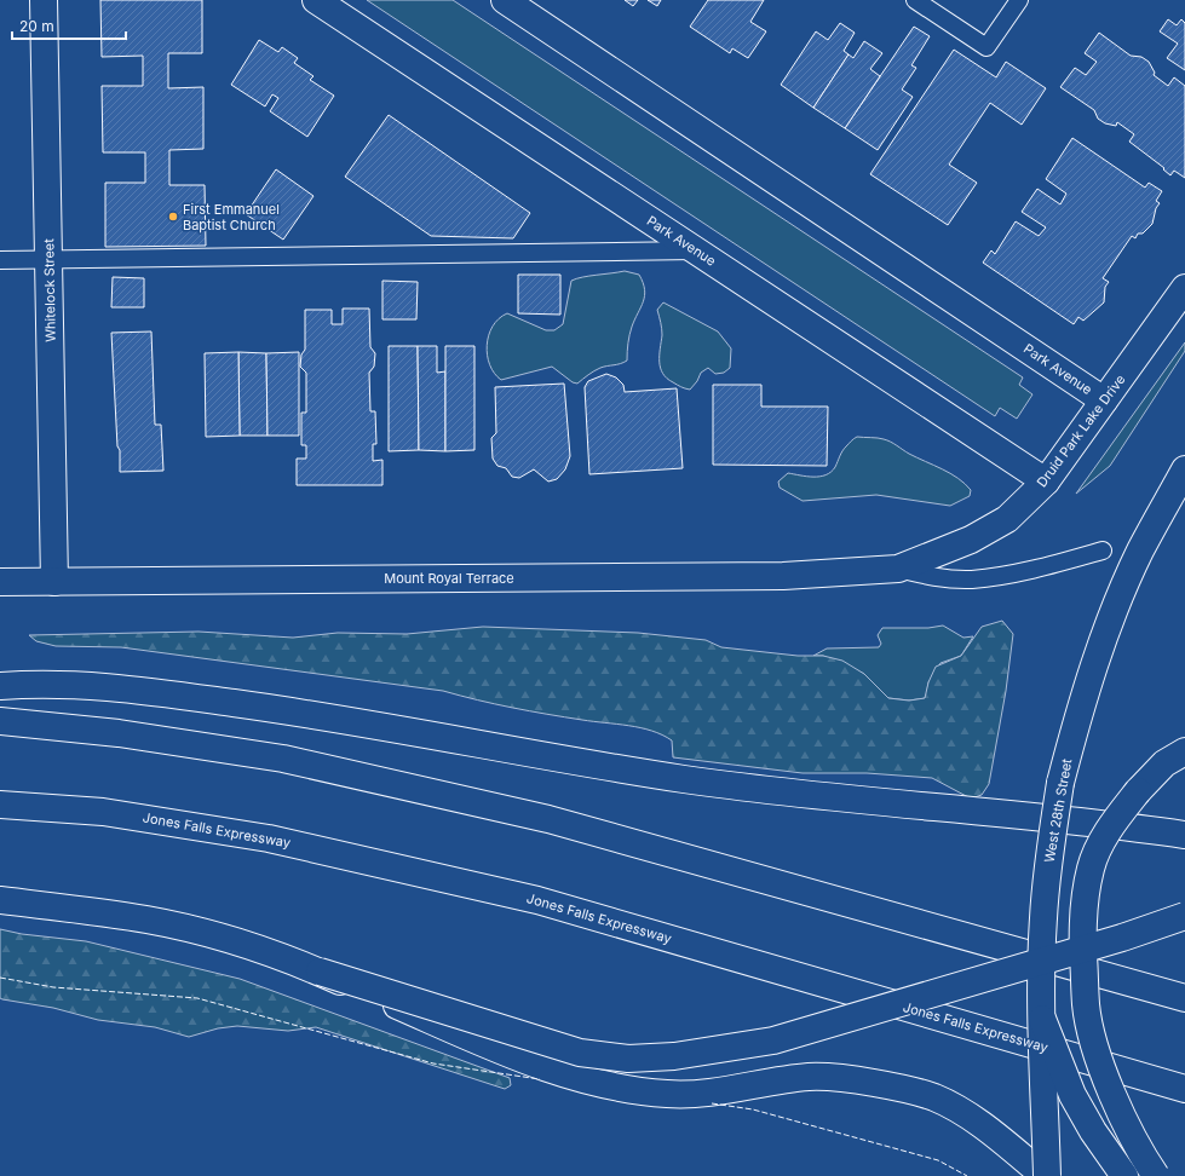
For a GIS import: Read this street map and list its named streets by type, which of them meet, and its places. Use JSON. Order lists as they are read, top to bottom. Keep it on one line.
{"streets":{"main road":["Park Avenue","Whitelock Street","Druid Park Lake Drive","Mount Royal Terrace","West 28th Street","Jones Falls Expressway"]},"crossings":[["Park Avenue","Druid Park Lake Drive"],["Whitelock Street","Mount Royal Terrace"],["Druid Park Lake Drive","Mount Royal Terrace"]],"places":["First Emmanuel Baptist Church"],"scale_bar":"20 m"}
